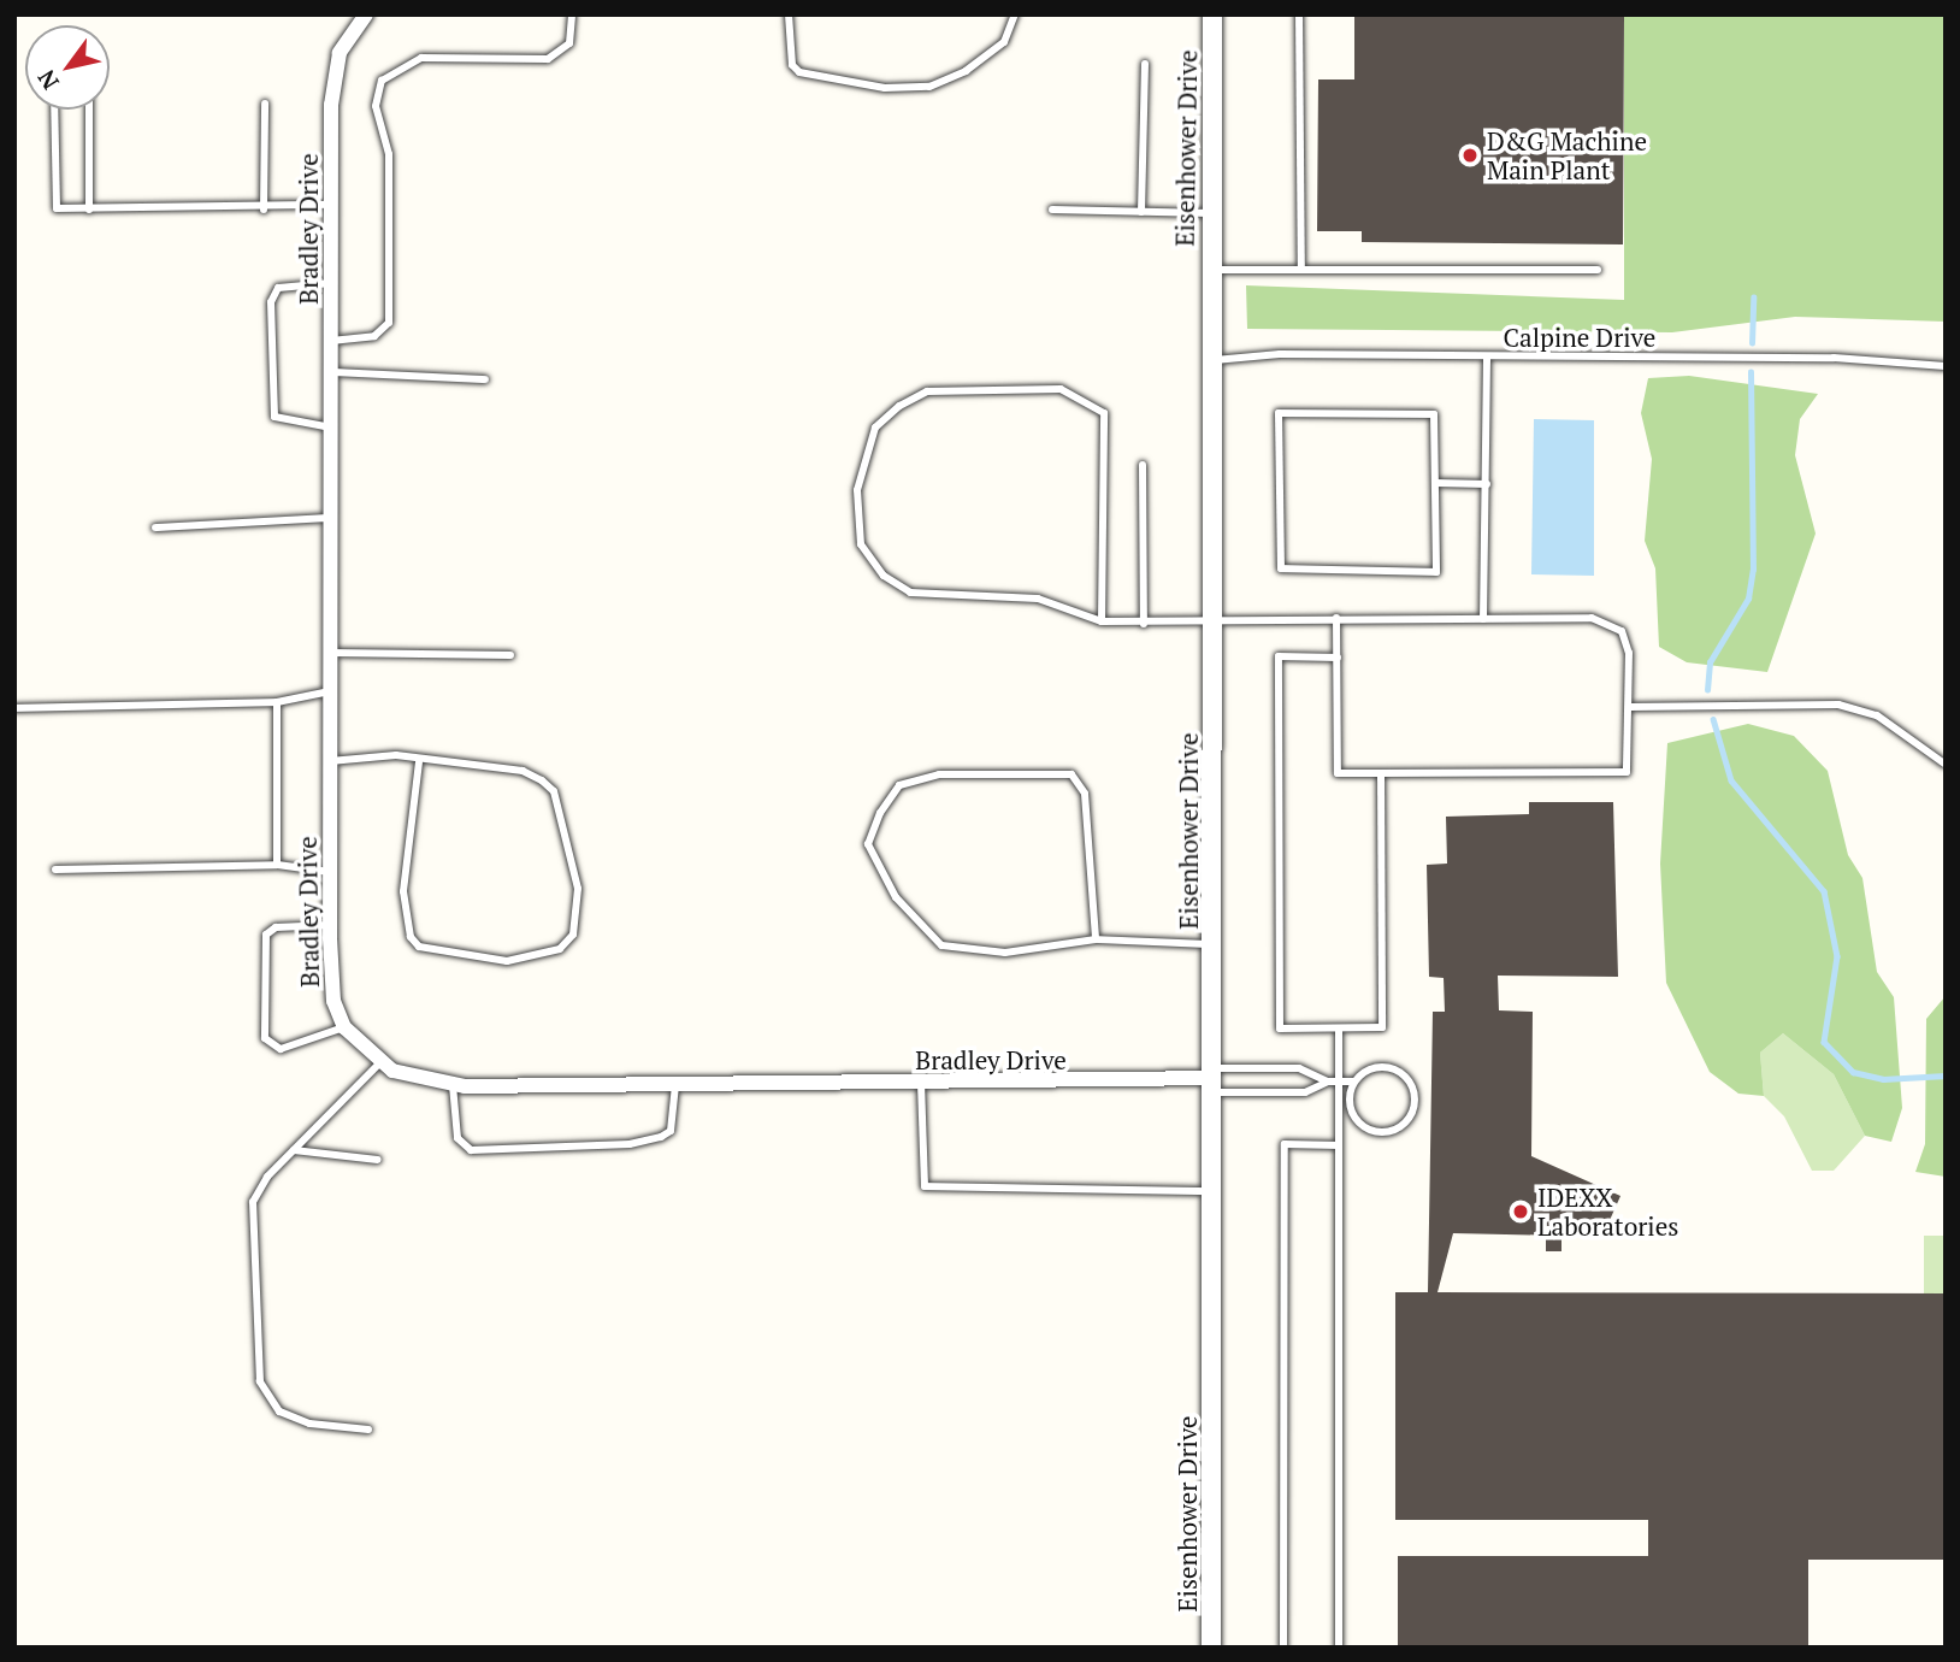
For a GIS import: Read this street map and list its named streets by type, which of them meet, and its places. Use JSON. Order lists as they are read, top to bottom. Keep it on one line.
{"streets":{"street":["Eisenhower Drive","Bradley Drive"],"lane":["Calpine Drive"]},"crossings":[["Eisenhower Drive","Bradley Drive"],["Eisenhower Drive","Calpine Drive"]],"places":["D&G Machine Main Plant","IDEXX Laboratories"],"north":"bottom left"}
